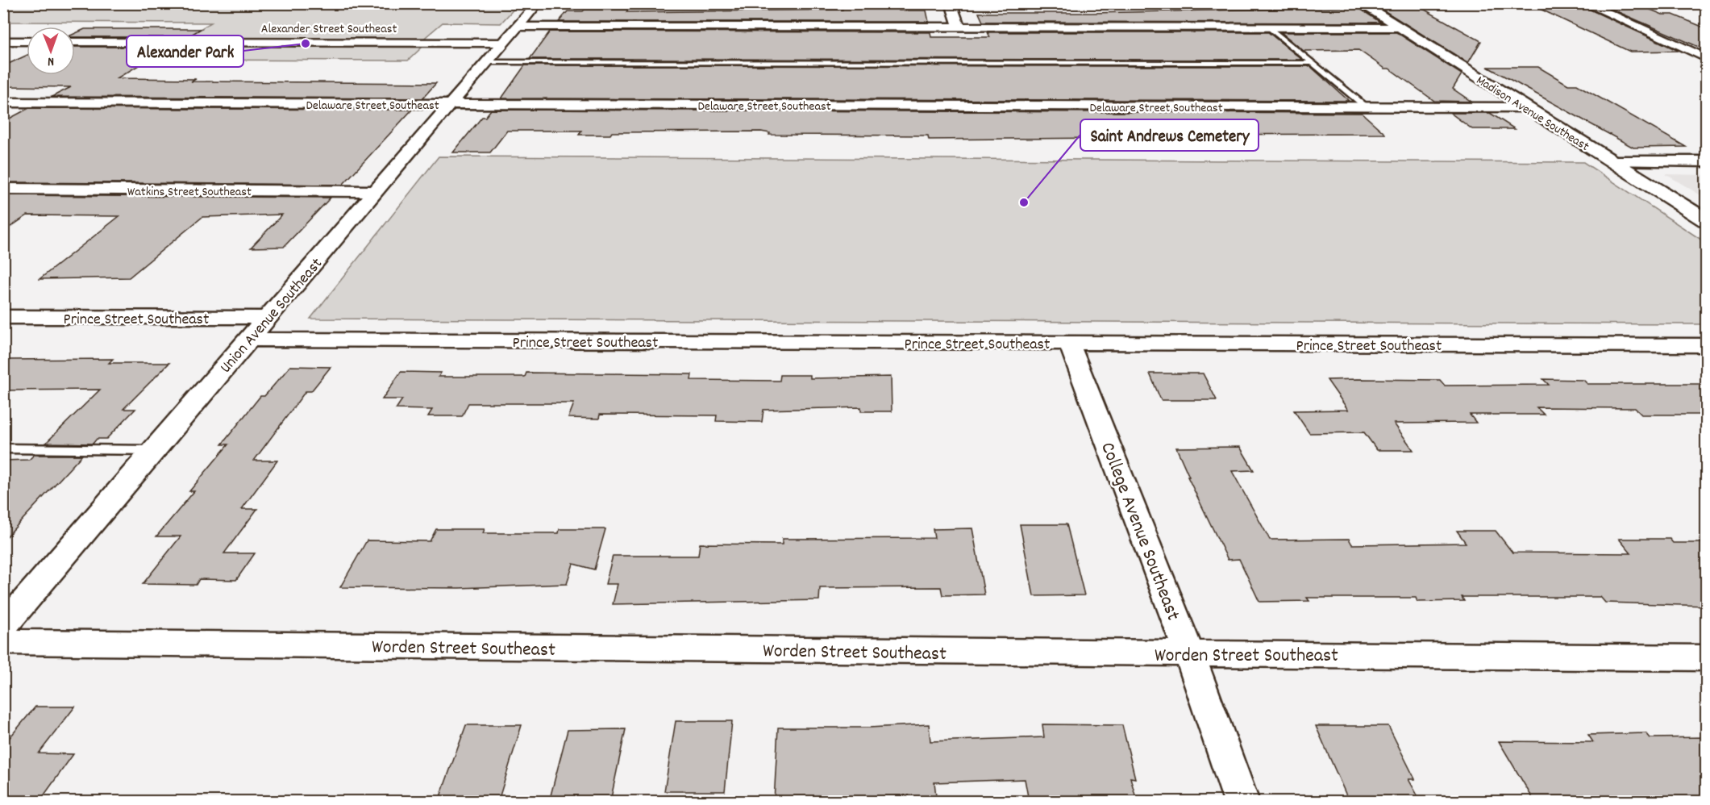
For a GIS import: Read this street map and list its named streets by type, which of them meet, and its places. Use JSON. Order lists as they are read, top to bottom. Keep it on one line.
{"streets":{"street":["Alexander Street Southeast","Delaware Street Southeast","Madison Avenue Southeast","Watkins Street Southeast","Union Avenue Southeast","Prince Street Southeast","College Avenue Southeast","Worden Street Southeast"]},"crossings":[["Alexander Street Southeast","Union Avenue Southeast"],["Delaware Street Southeast","Madison Avenue Southeast"],["Delaware Street Southeast","Union Avenue Southeast"],["Watkins Street Southeast","Union Avenue Southeast"],["Union Avenue Southeast","Prince Street Southeast"],["Prince Street Southeast","College Avenue Southeast"],["College Avenue Southeast","Worden Street Southeast"]],"places":["Alexander Park","Saint Andrews Cemetery"],"north":"bottom"}
